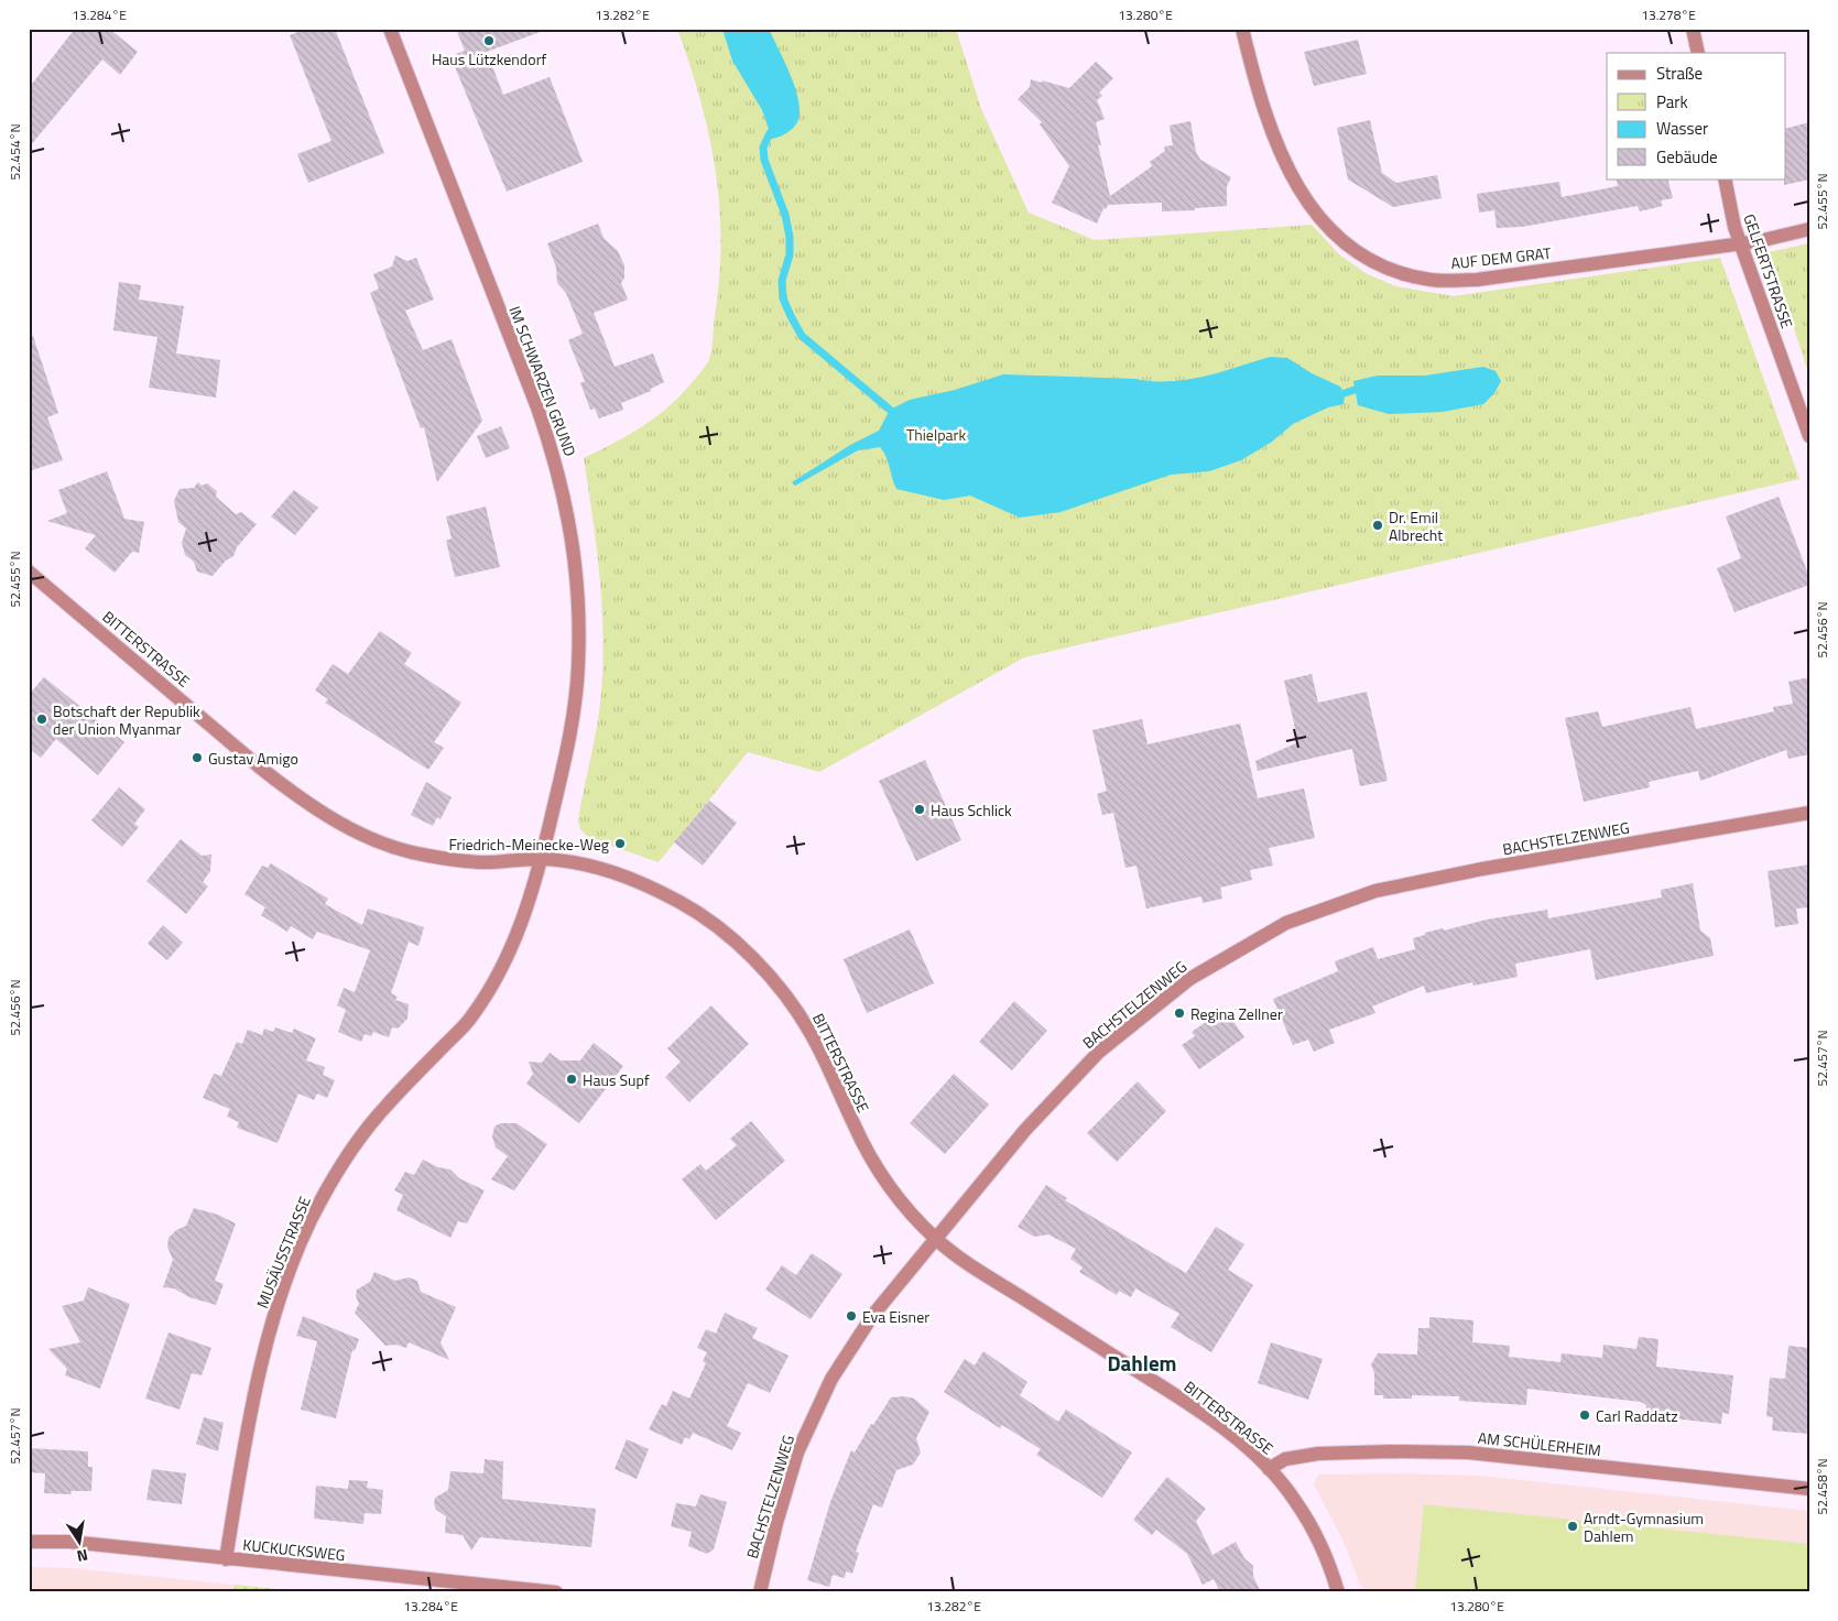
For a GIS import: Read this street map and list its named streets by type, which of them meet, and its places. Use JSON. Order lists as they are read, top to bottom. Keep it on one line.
{"streets":{"street":["AUF DEM GRAT","GELFERTSTRASSE","IM SCHWARZEN GRUND","BITTERSTRASSE","BACHSTELZENWEG","MUSÄUSSTRASSE","AM SCHÜLERHEIM","KUCKUCKSWEG"]},"crossings":[["AUF DEM GRAT","GELFERTSTRASSE"],["IM SCHWARZEN GRUND","BITTERSTRASSE"],["IM SCHWARZEN GRUND","MUSÄUSSTRASSE"],["BITTERSTRASSE","BACHSTELZENWEG"],["BITTERSTRASSE","MUSÄUSSTRASSE"],["BITTERSTRASSE","AM SCHÜLERHEIM"],["MUSÄUSSTRASSE","KUCKUCKSWEG"]],"districts":["Dahlem"],"parks":["Thielpark"],"places":["Haus Lützkendorf","Dr. Emil Albrecht","Botschaft der Republik der Union Myanmar","Gustav Amigo","Haus Schlick","Friedrich-Meinecke-Weg","Regina Zellner","Haus Supf","Eva Eisner","Carl Raddatz","Arndt-Gymnasium Dahlem"],"legend":["Straße","Park","Wasser","Gebäude"],"north":"bottom","coordinates":["13.284°E","13.282°E","13.280°E","13.278°E","52.454°N","52.455°N","52.456°N","52.457°N","52.458°N"]}
